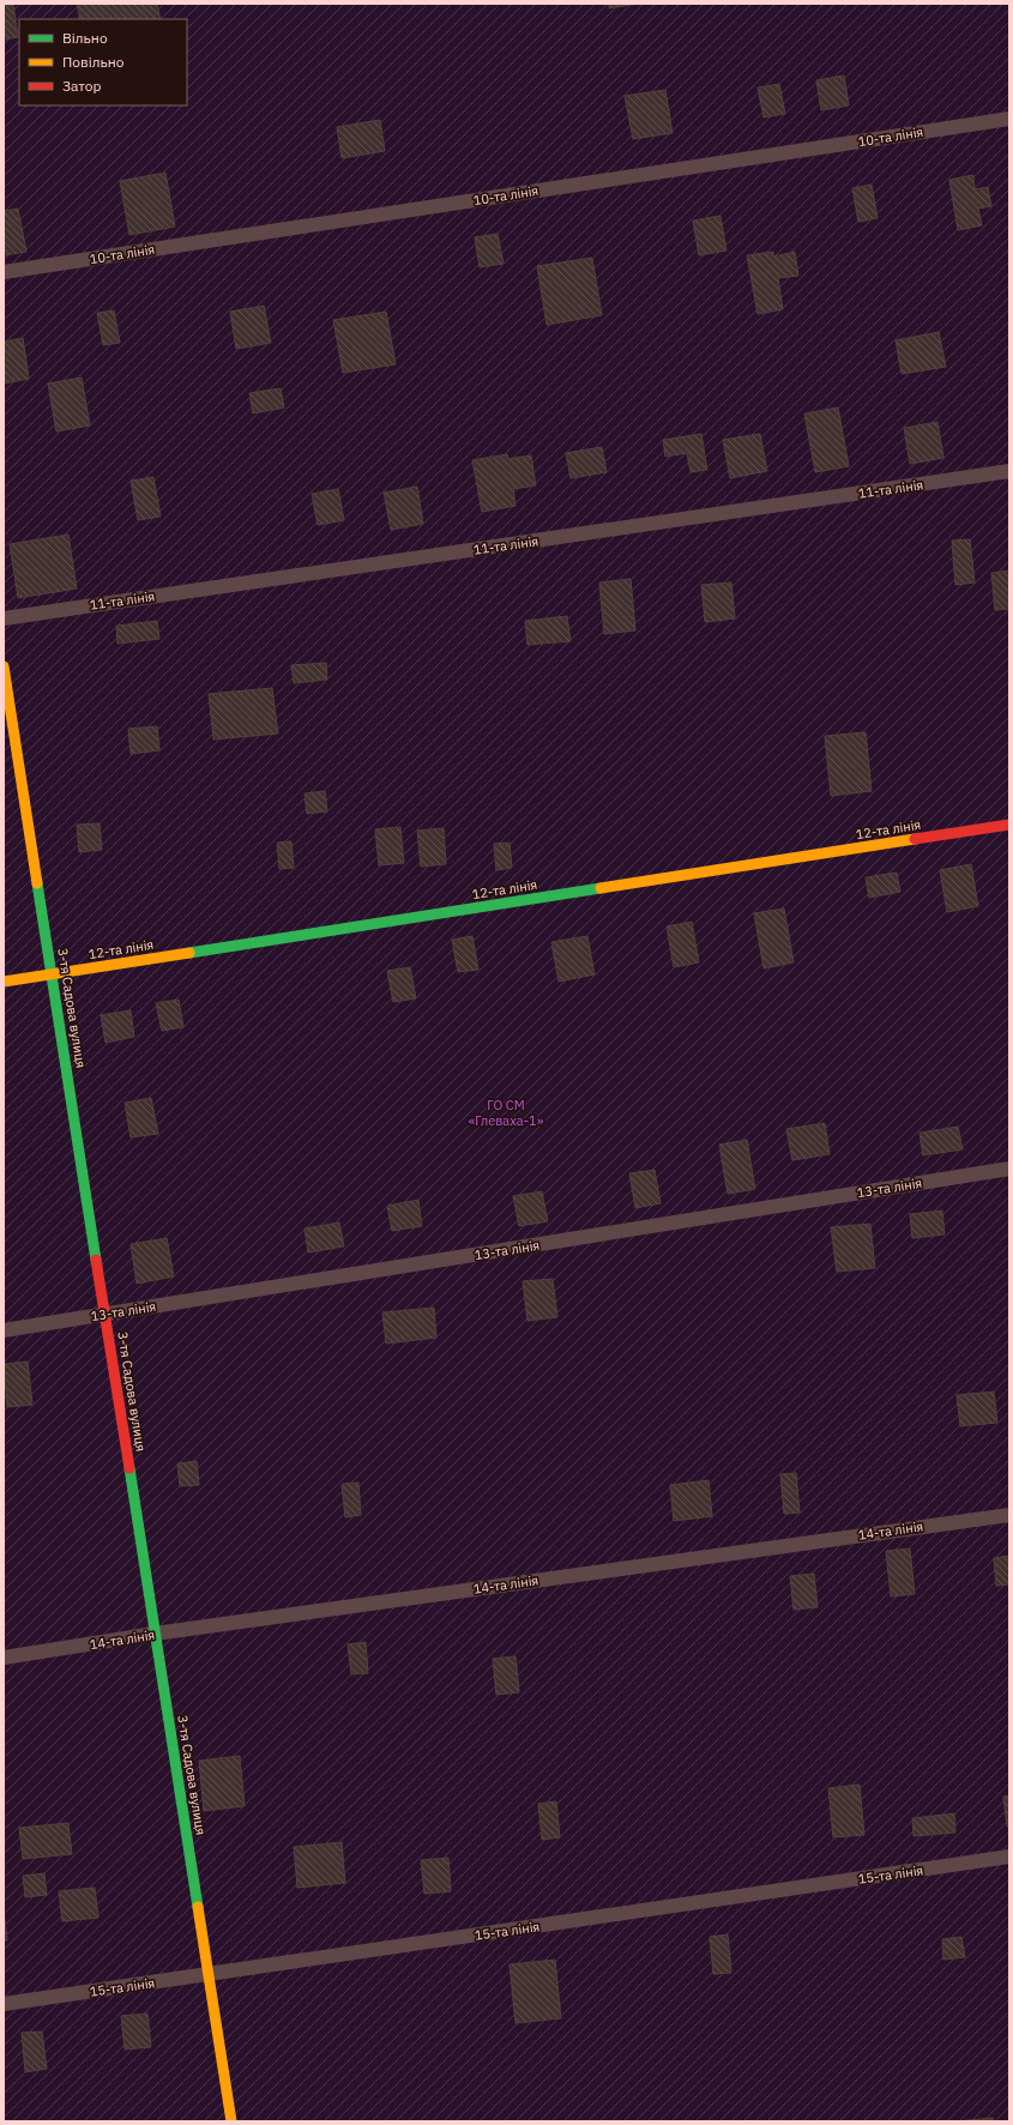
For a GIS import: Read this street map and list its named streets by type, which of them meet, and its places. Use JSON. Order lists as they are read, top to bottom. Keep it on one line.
{"streets":{"street":["12-та лінія","3-тя Садова вулиця"],"lane":["10-та лінія","11-та лінія","13-та лінія","14-та лінія","15-та лінія"]},"crossings":[["12-та лінія","3-тя Садова вулиця"],["3-тя Садова вулиця","13-та лінія"],["3-тя Садова вулиця","14-та лінія"],["3-тя Садова вулиця","15-та лінія"]],"parks":["ГО СМ «Глеваха-1»"],"legend":["Вільно","Повільно","Затор"]}
